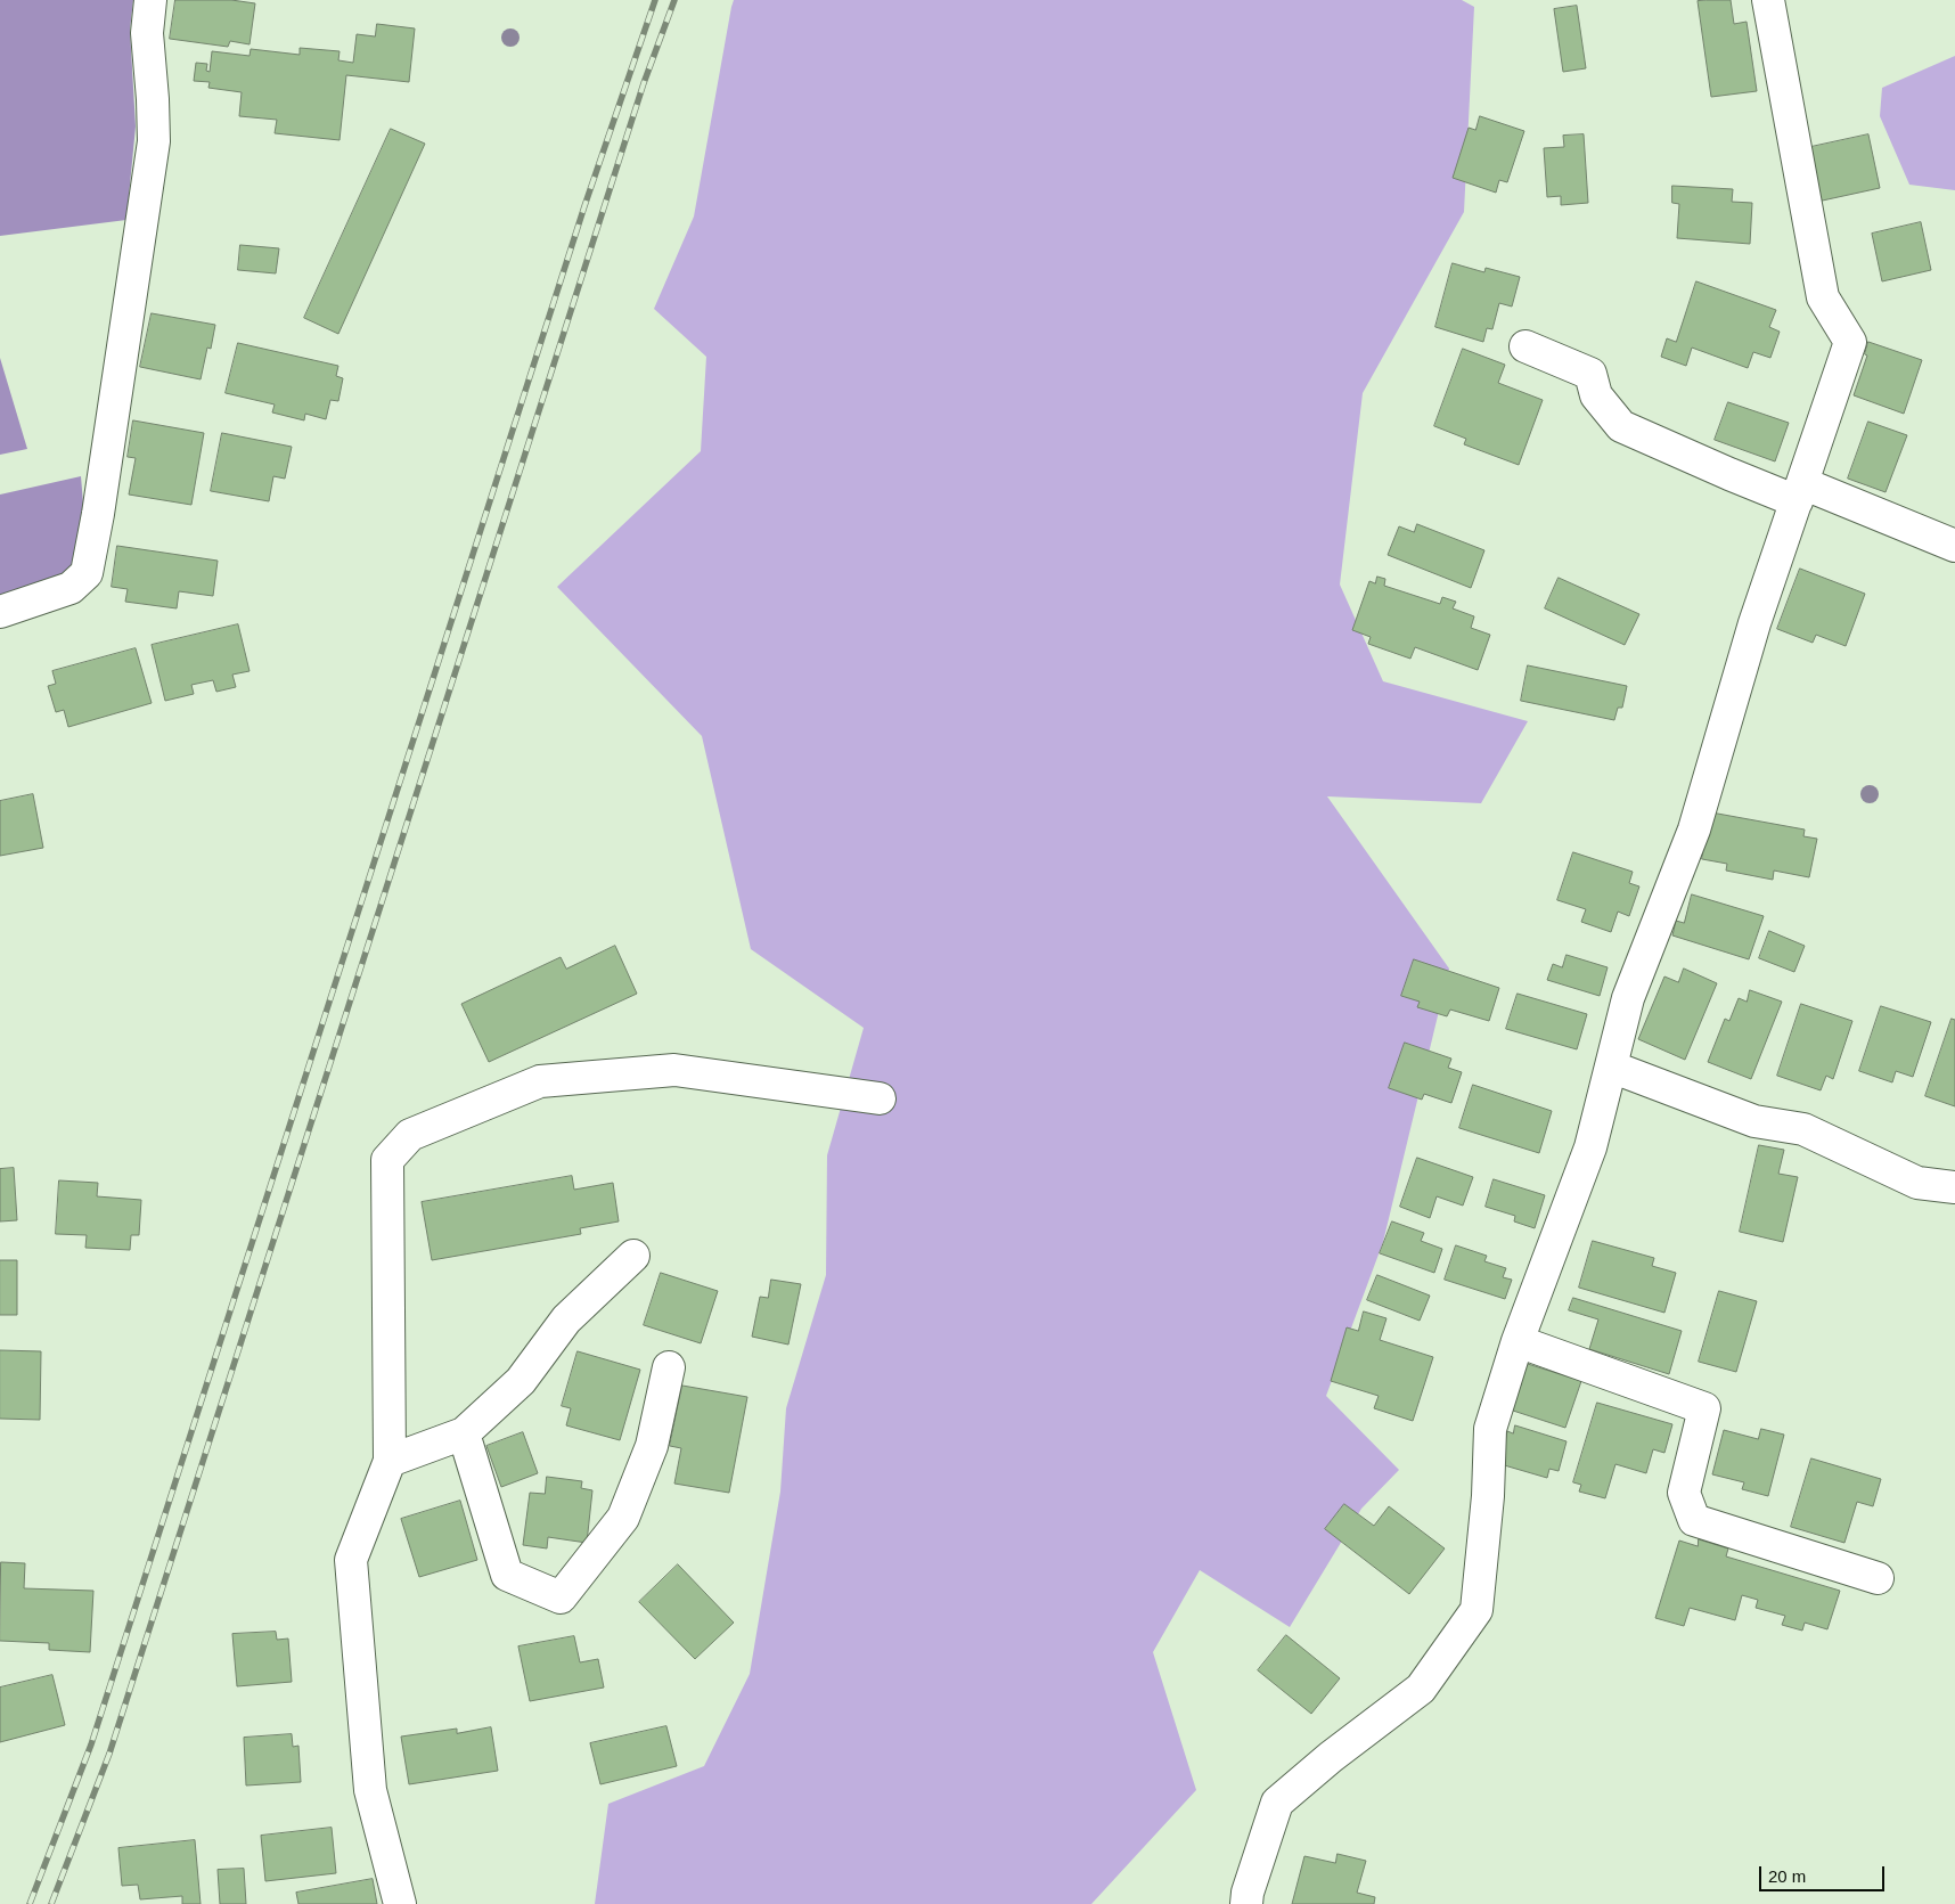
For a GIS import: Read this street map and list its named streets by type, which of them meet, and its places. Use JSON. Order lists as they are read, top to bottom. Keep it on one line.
{"scale_bar":"20 m"}
